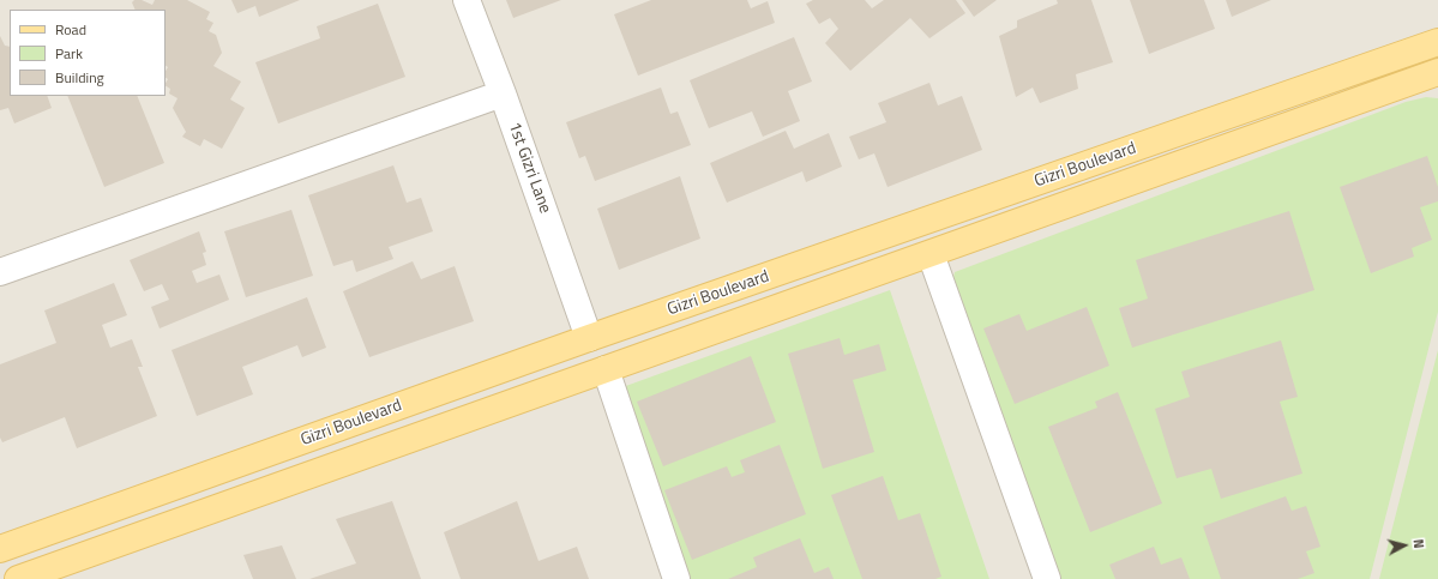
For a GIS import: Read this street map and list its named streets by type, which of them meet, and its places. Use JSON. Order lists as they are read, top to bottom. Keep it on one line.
{"streets":{"main road":["Gizri Boulevard"],"street":["1st Gizri Lane"]},"crossings":[["Gizri Boulevard","1st Gizri Lane"]],"legend":["Road","Park","Building"],"north":"right"}
